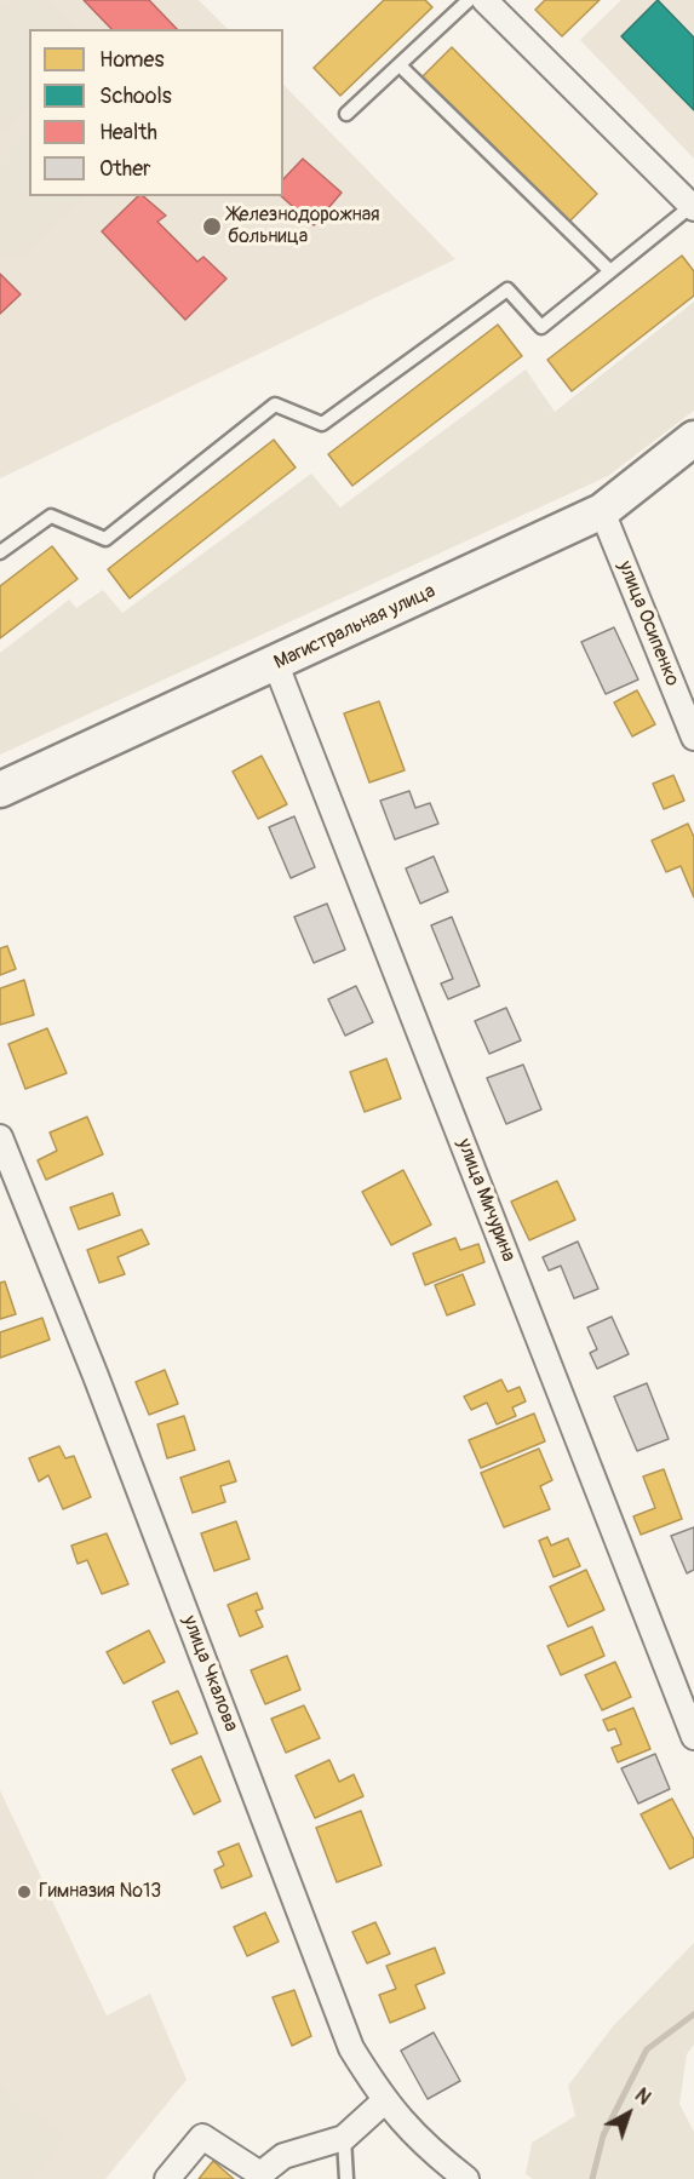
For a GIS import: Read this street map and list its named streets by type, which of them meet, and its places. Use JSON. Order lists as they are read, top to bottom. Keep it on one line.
{"streets":{"main road":["Магистральная улица"],"street":["улица Осипенко","улица Мичурина","улица Чкалова"]},"crossings":[["улица Осипенко","Магистральная улица"],["Магистральная улица","улица Мичурина"]],"places":["Железнодорожная больница","Гимназия №13"],"legend":["Homes","Schools","Health","Other"],"north":"top right"}
